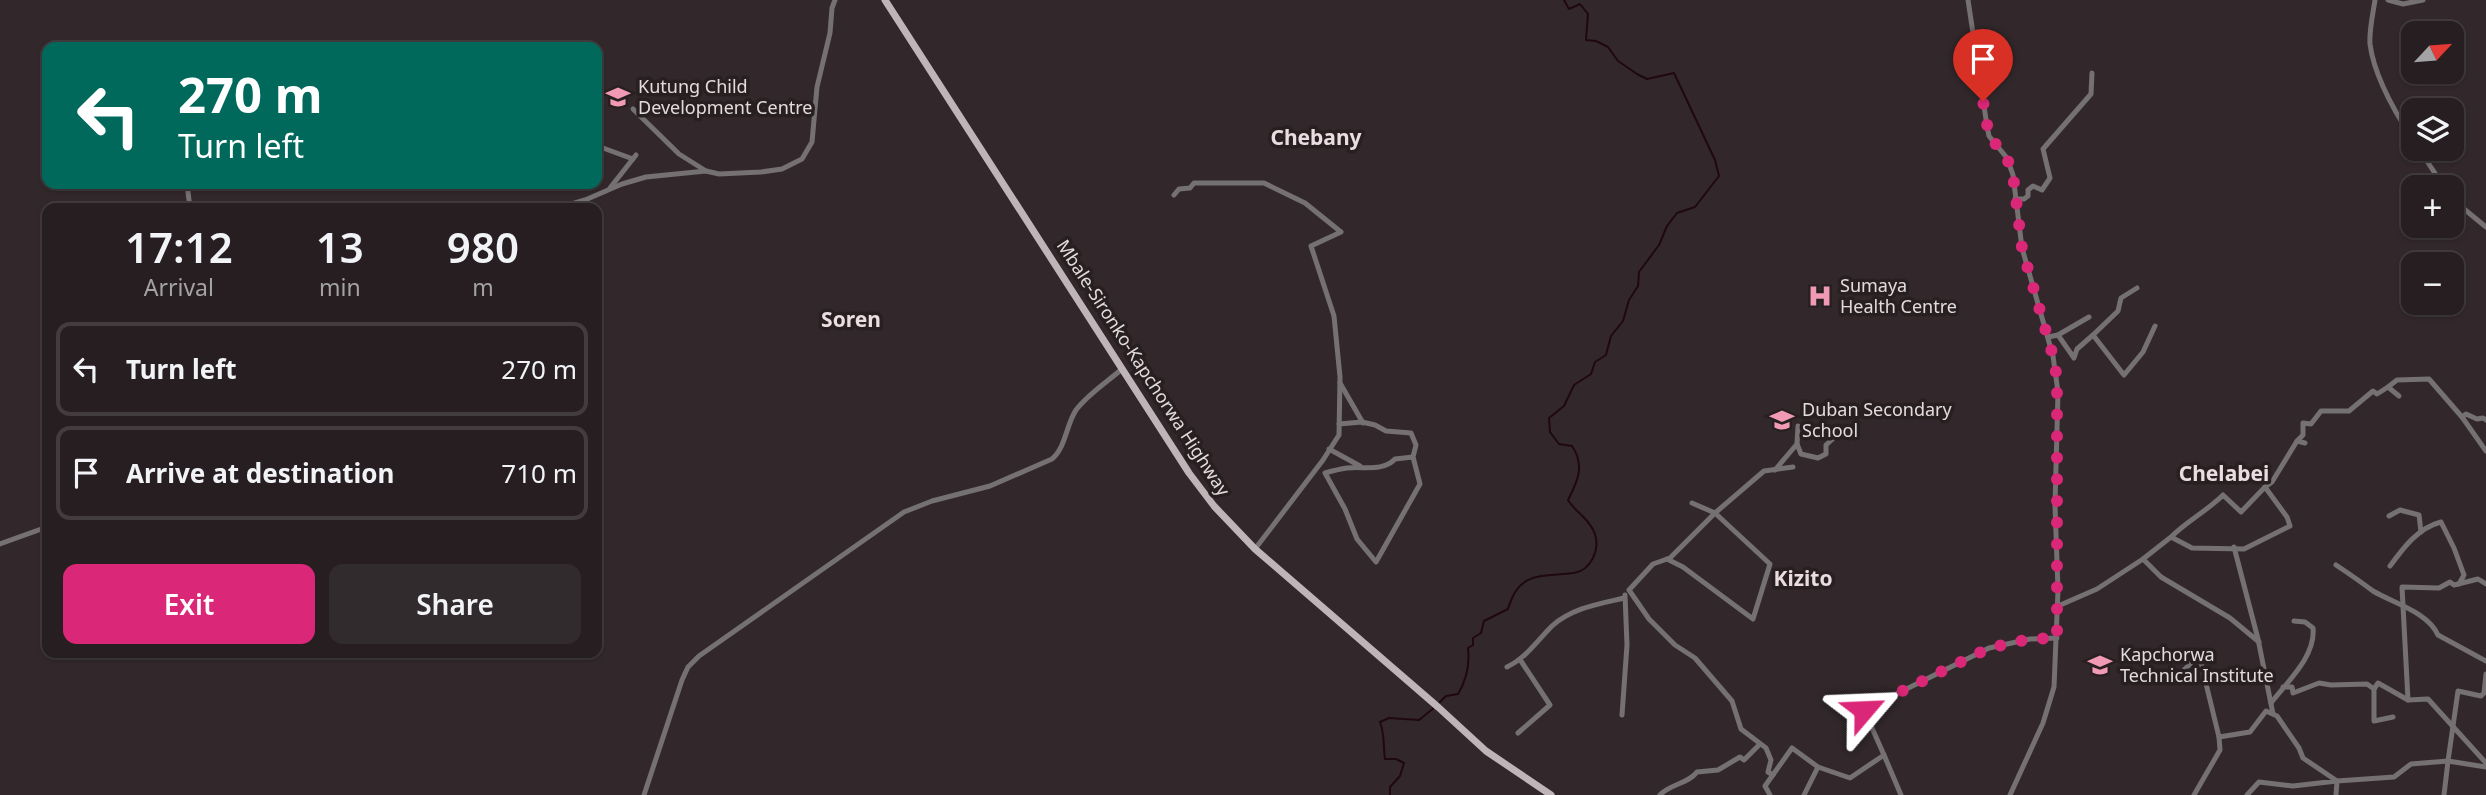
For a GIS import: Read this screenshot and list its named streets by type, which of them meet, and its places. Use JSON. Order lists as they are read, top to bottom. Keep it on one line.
{"streets":{"main road":["Mbale-Sironko-Kapchorwa Highway"]},"districts":["Chebany","Soren","Chelabei","Kizito"],"places":{"school or university":["Kutung Child Development Centre","Duban Secondary School","Kapchorwa Technical Institute"],"hospital":["Sumaya Health Centre"]},"north":"top right","page":{"map_buttons":["+","−"],"turn":["270 m","Turn left"],"eta":["17:12","Arrival","13","min","980","m"],"list":[{"name":"Turn left","value":"270 m"},{"name":"Arrive at destination","value":"710 m"}],"buttons":["Exit","Share"]}}
